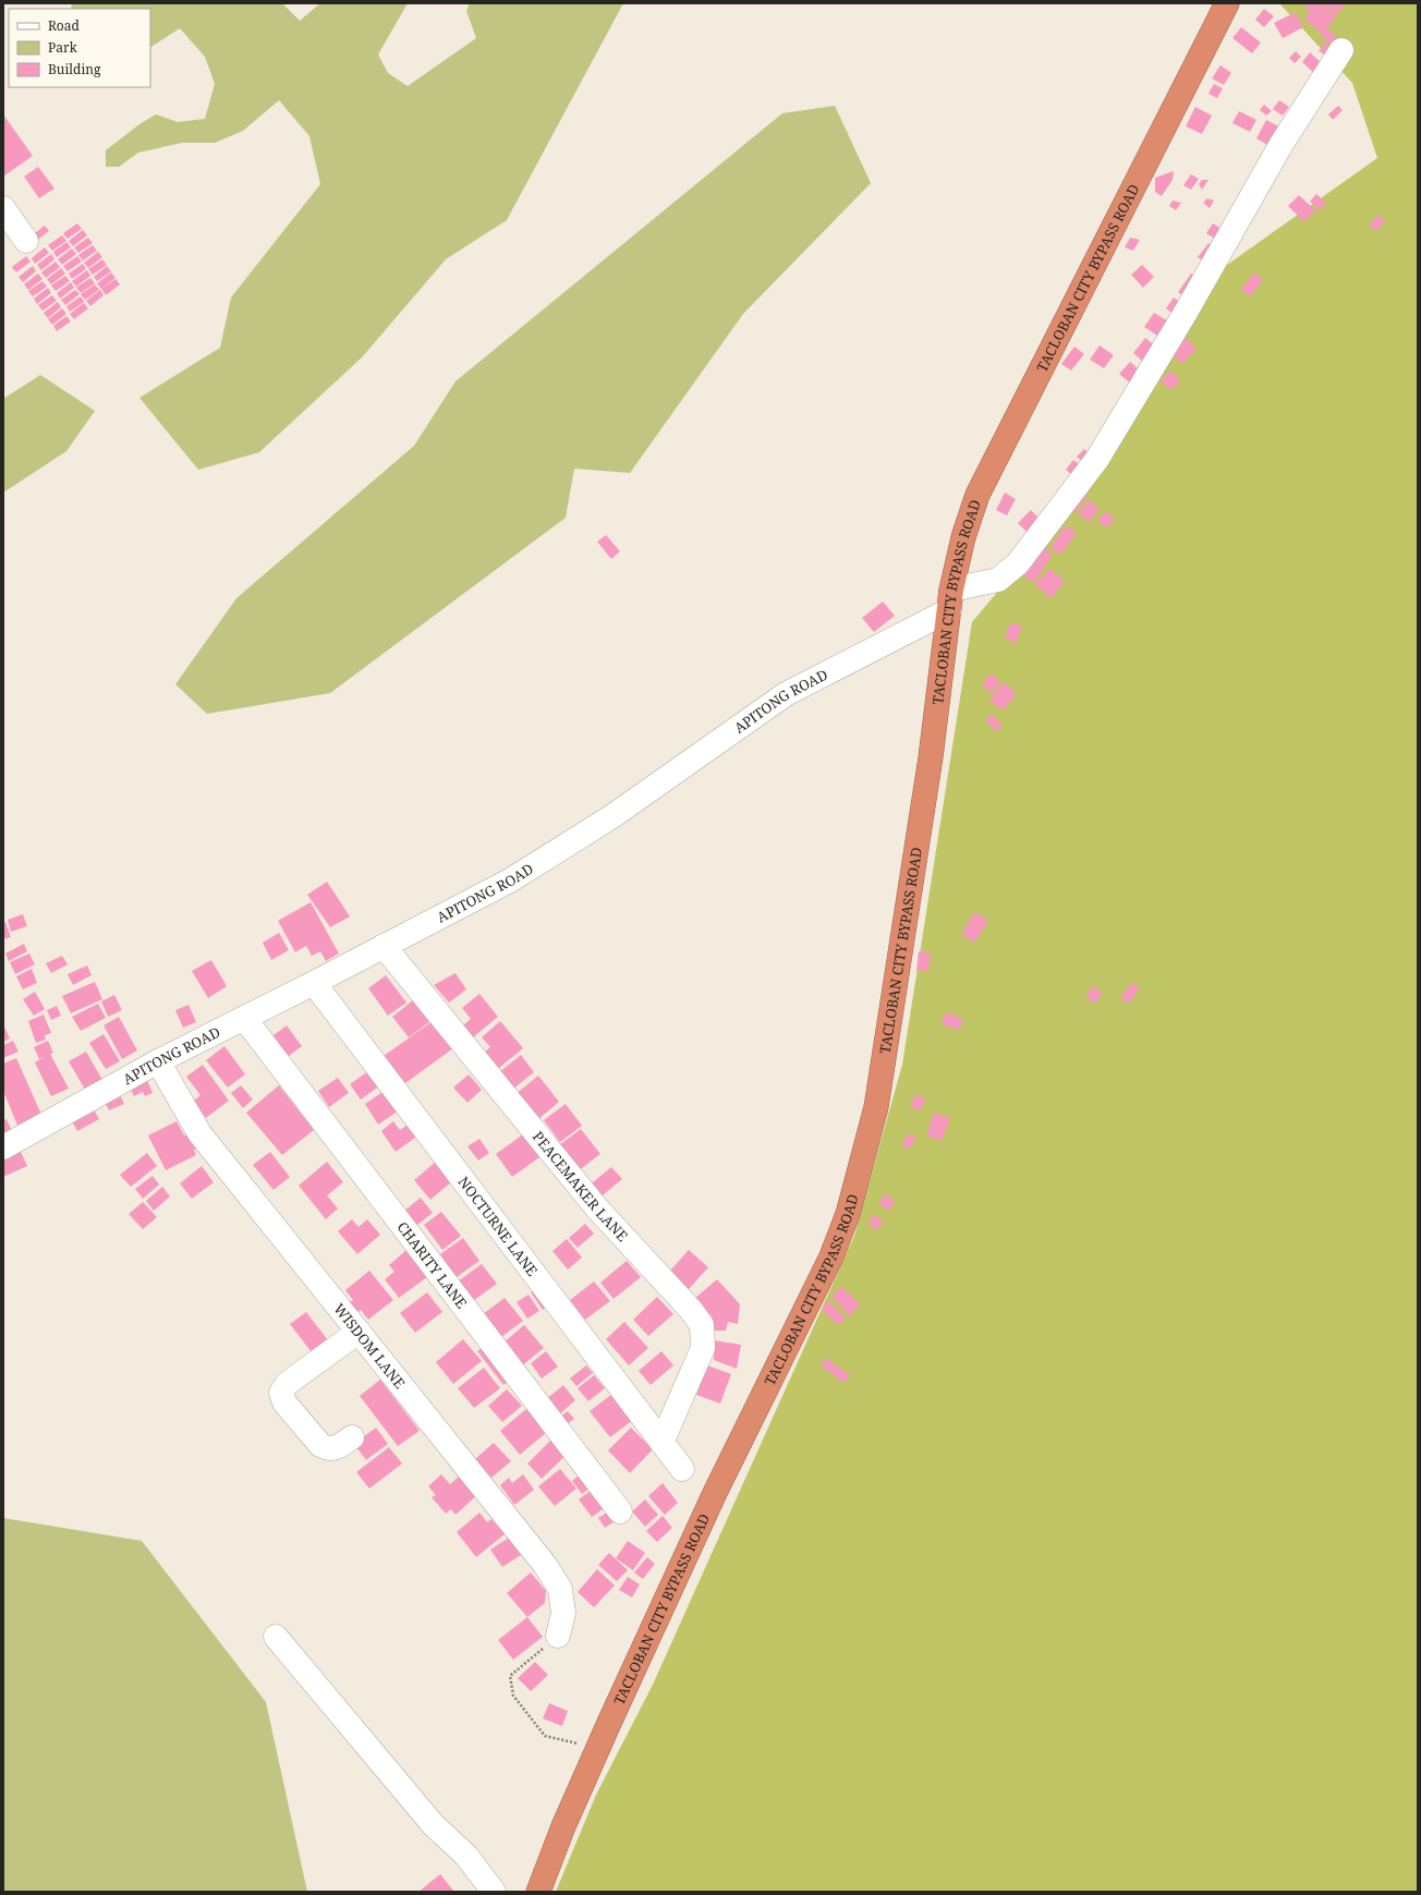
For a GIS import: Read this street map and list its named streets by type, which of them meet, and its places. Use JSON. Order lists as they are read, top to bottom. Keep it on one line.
{"streets":{"highway":["TACLOBAN CITY BYPASS ROAD"],"street":["APITONG ROAD","PEACEMAKER LANE","NOCTURNE LANE","CHARITY LANE","WISDOM LANE"]},"crossings":[["TACLOBAN CITY BYPASS ROAD","APITONG ROAD"],["APITONG ROAD","PEACEMAKER LANE"],["APITONG ROAD","NOCTURNE LANE"],["APITONG ROAD","CHARITY LANE"],["APITONG ROAD","WISDOM LANE"],["PEACEMAKER LANE","NOCTURNE LANE"]],"legend":["Road","Park","Building"]}
